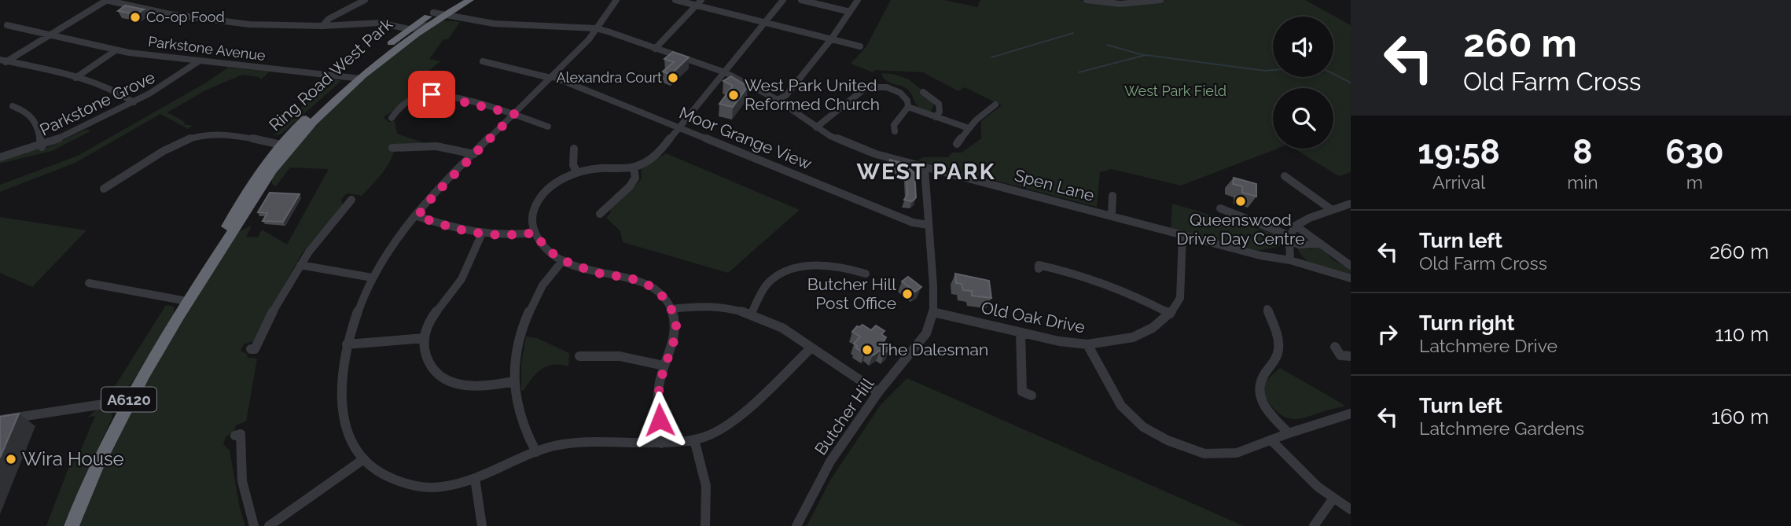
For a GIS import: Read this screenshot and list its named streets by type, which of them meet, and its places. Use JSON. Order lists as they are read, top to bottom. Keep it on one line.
{"streets":{"highway":["Ring Road West Park","A6120"],"street":["Parkstone Avenue","Parkstone Grove","Moor Grange View","Spen Lane","Old Oak Drive","Butcher Hill"]},"crossings":[["Parkstone Avenue","Ring Road West Park"],["Parkstone Avenue","Parkstone Grove"],["Ring Road West Park","Spen Lane"],["Moor Grange View","Butcher Hill"],["Spen Lane","Butcher Hill"],["Old Oak Drive","Butcher Hill"]],"districts":["WEST PARK"],"parks":["West Park Field"],"places":["Co-op Food","Alexandra Court","West Park United Reformed Church","Queenswood Drive Day Centre","Butcher Hill Post Office","The Dalesman","Wira House"],"page":{"turn":["260 m","Old Farm Cross"],"eta":["19:58","Arrival","8","min","630","m"],"list":[{"name":"Turn left","note":"Old Farm Cross","value":"260 m"},{"name":"Turn right","note":"Latchmere Drive","value":"110 m"},{"name":"Turn left","note":"Latchmere Gardens","value":"160 m"}]}}
